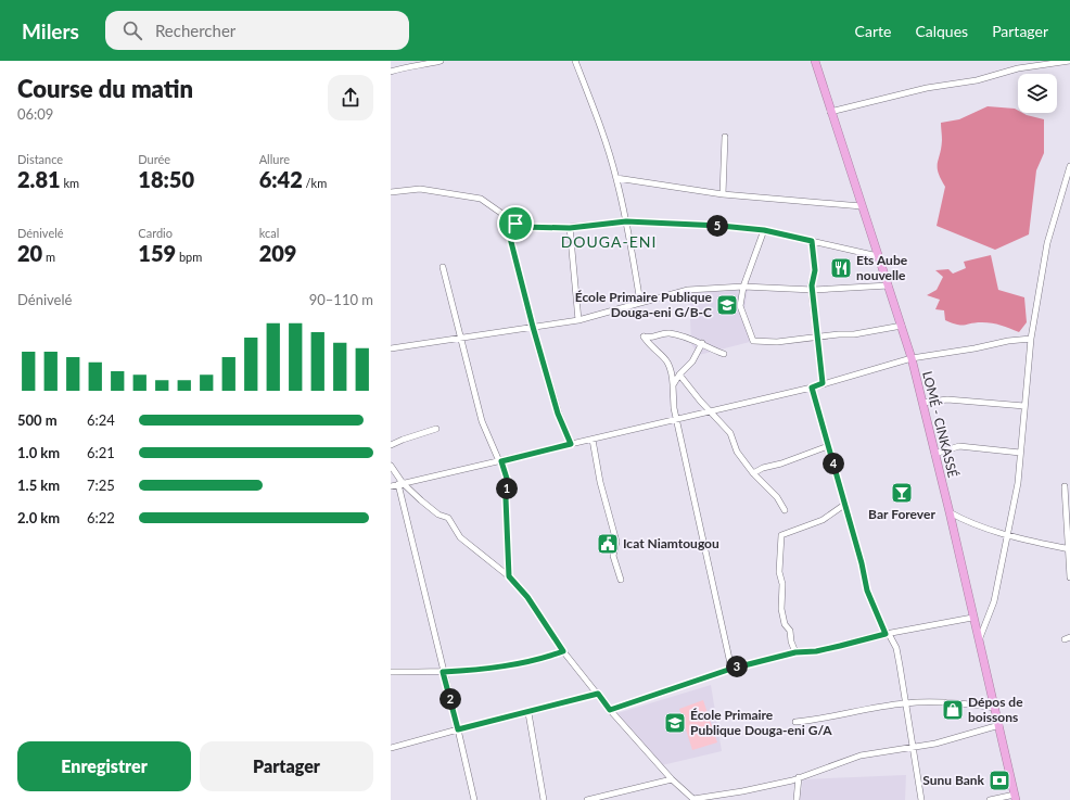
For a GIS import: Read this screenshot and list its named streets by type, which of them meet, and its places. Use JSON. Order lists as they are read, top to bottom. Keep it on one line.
{"streets":{"highway":["LOMÉ - CINKASSÉ"]},"districts":["DOUGA-ENI"],"places":{"restaurant":["Ets Aube nouvelle"],"school or university":["École Primaire Publique Douga-eni G/B-C","École Primaire Publique Douga-eni G/A"],"bar":["Bar Forever"],"public building":["Icat Niamtougou"],"shop":["Dépos de boissons"],"bank":["Sunu Bank"]},"page":{"header":"Milers","search":"Rechercher","nav":["Carte","Calques","Partager"],"heading":["Course du matin","06:09"],"stats":[["Distance","2.81 km"],["Durée","18:50"],["Allure","6:42 /km"],["Dénivelé","20 m"],["Cardio","159 bpm"],["kcal","209"]],"pins":["5","4","1","3","2"],"chart":["Dénivelé","90–110 m"],"list":[{"name":"500 m","note":"6:24"},{"name":"1.0 km","note":"6:21"},{"name":"1.5 km","note":"7:25"},{"name":"2.0 km","note":"6:22"}],"buttons":["Enregistrer","Partager"]}}
